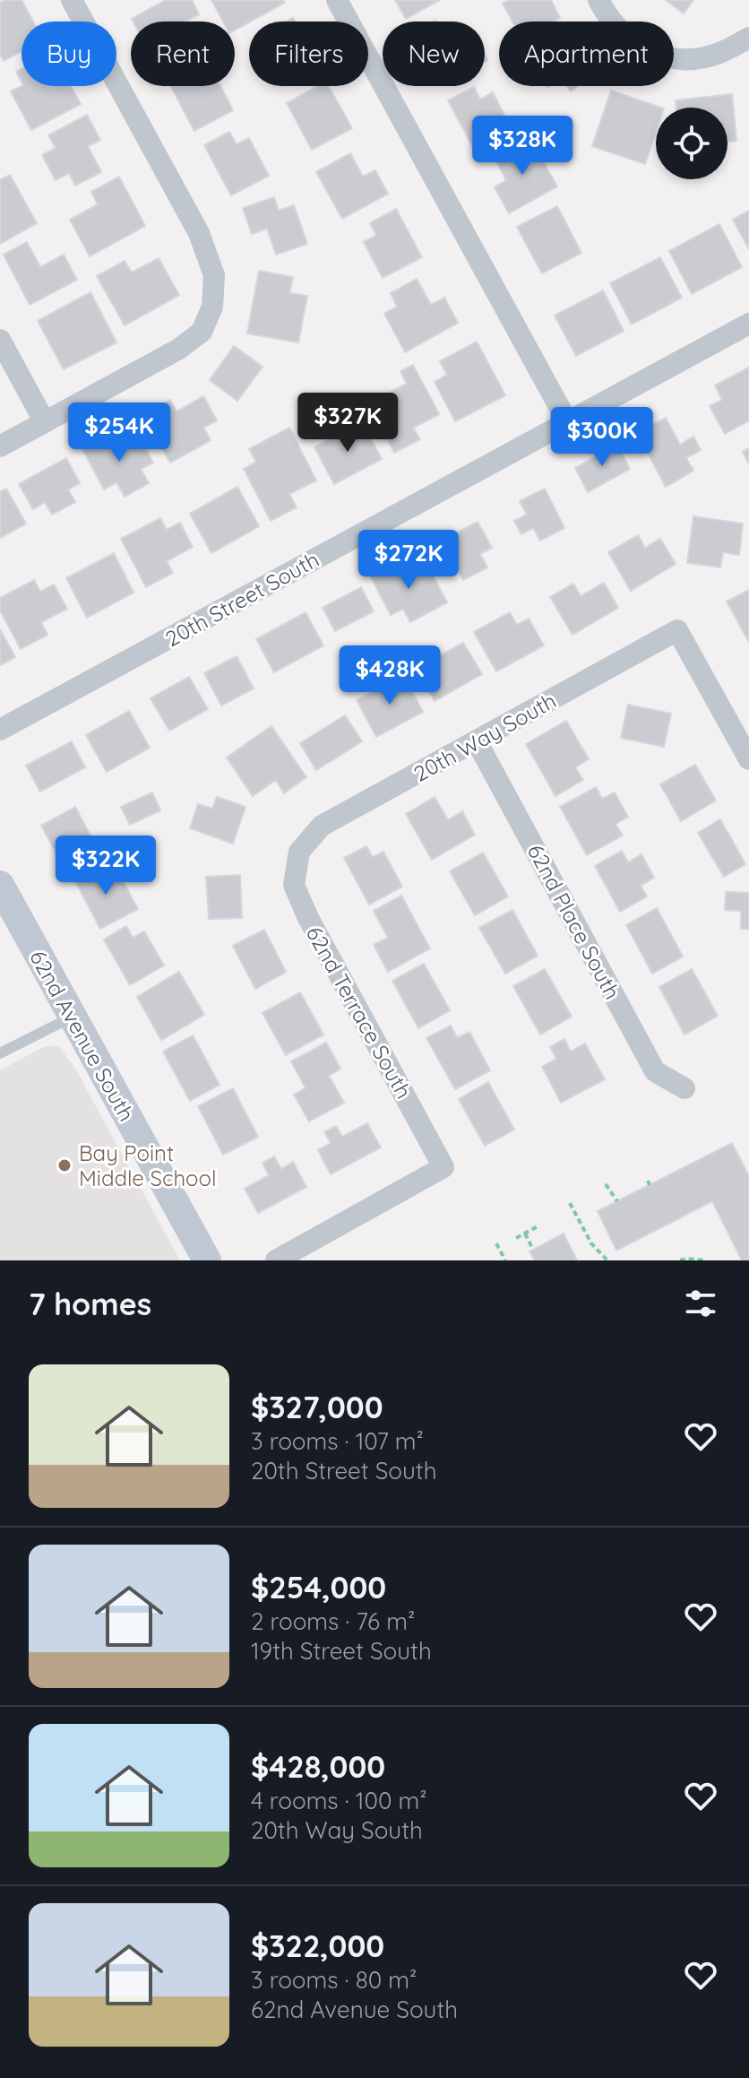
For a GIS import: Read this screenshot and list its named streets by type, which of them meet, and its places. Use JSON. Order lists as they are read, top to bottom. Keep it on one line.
{"streets":{"street":["20th Street South","20th Way South","62nd Place South","62nd Terrace South","62nd Avenue South"]},"crossings":[["20th Way South","62nd Place South"],["20th Way South","62nd Terrace South"]],"places":["Bay Point Middle School"],"page":{"chip":["Buy","Rent","Filters","New","Apartment"],"price":["$328K","$327K","$254K","$300K","$272K","$428K","$322K"],"heading":"7 homes","list":[{"name":"$327,000","note":"3 rooms · 107 m² · 20th Street South"},{"name":"$254,000","note":"2 rooms · 76 m² · 19th Street South"},{"name":"$428,000","note":"4 rooms · 100 m² · 20th Way South"},{"name":"$322,000","note":"3 rooms · 80 m² · 62nd Avenue South"}]}}
